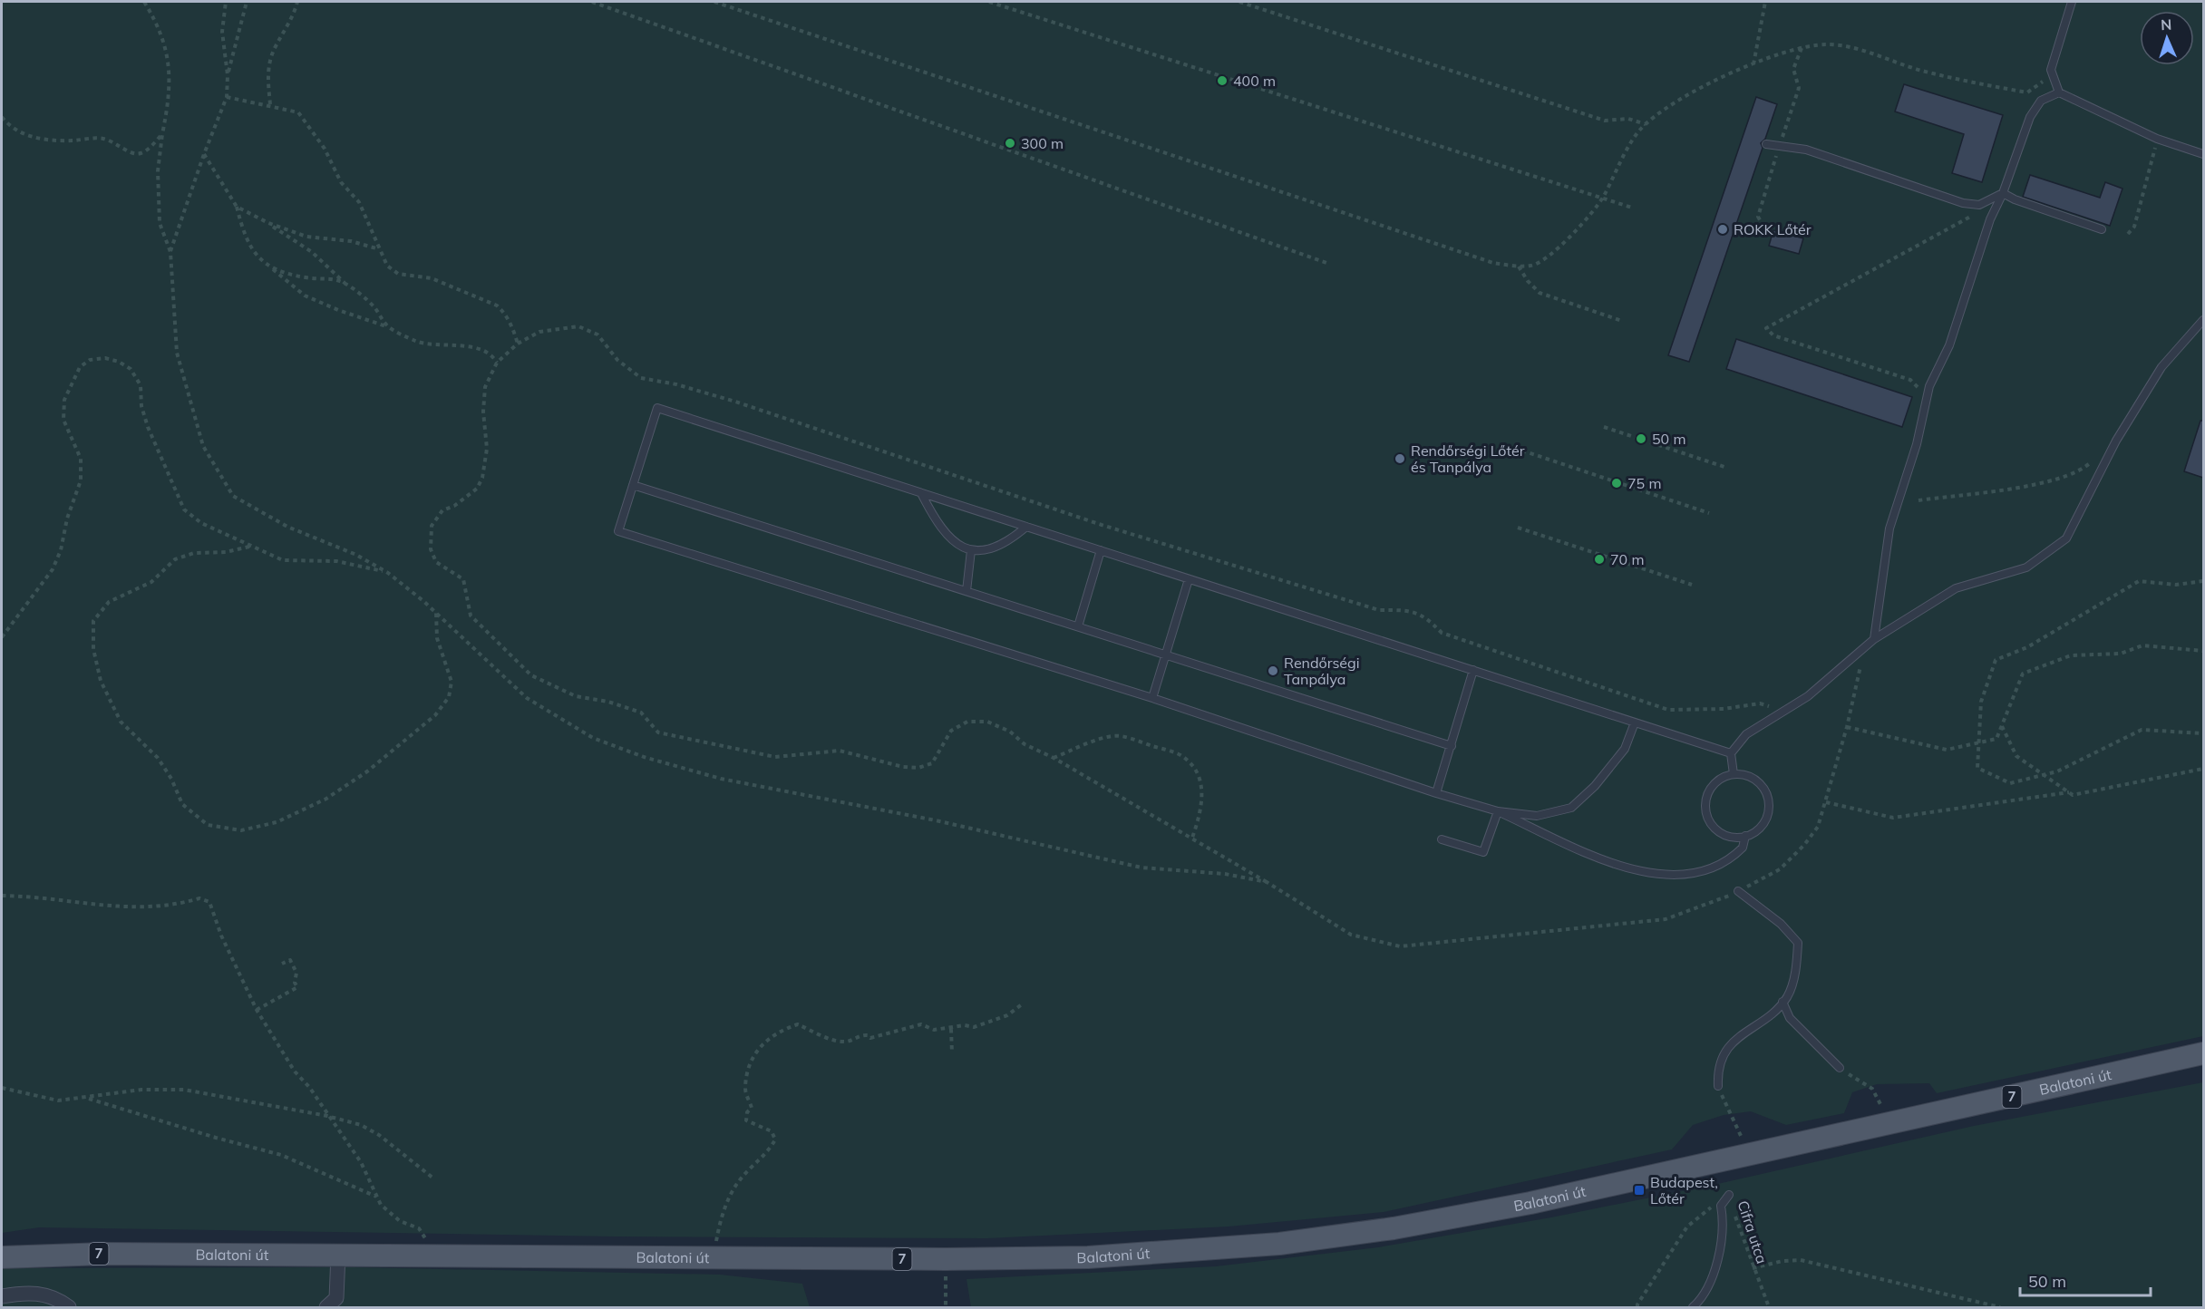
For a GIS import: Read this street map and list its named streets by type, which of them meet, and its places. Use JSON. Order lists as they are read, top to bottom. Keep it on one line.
{"streets":{"main road":["Balatoni út","7"],"path":["Cifra utca"]},"places":{"other":["400 m","300 m","ROKK Lőtér","50 m","Rendőrségi Lőtér és Tanpálya","75 m","70 m","Rendőrségi Tanpálya"],"transit":["Budapest, Lőtér"]},"scale_bar":"50 m","north":"top"}
